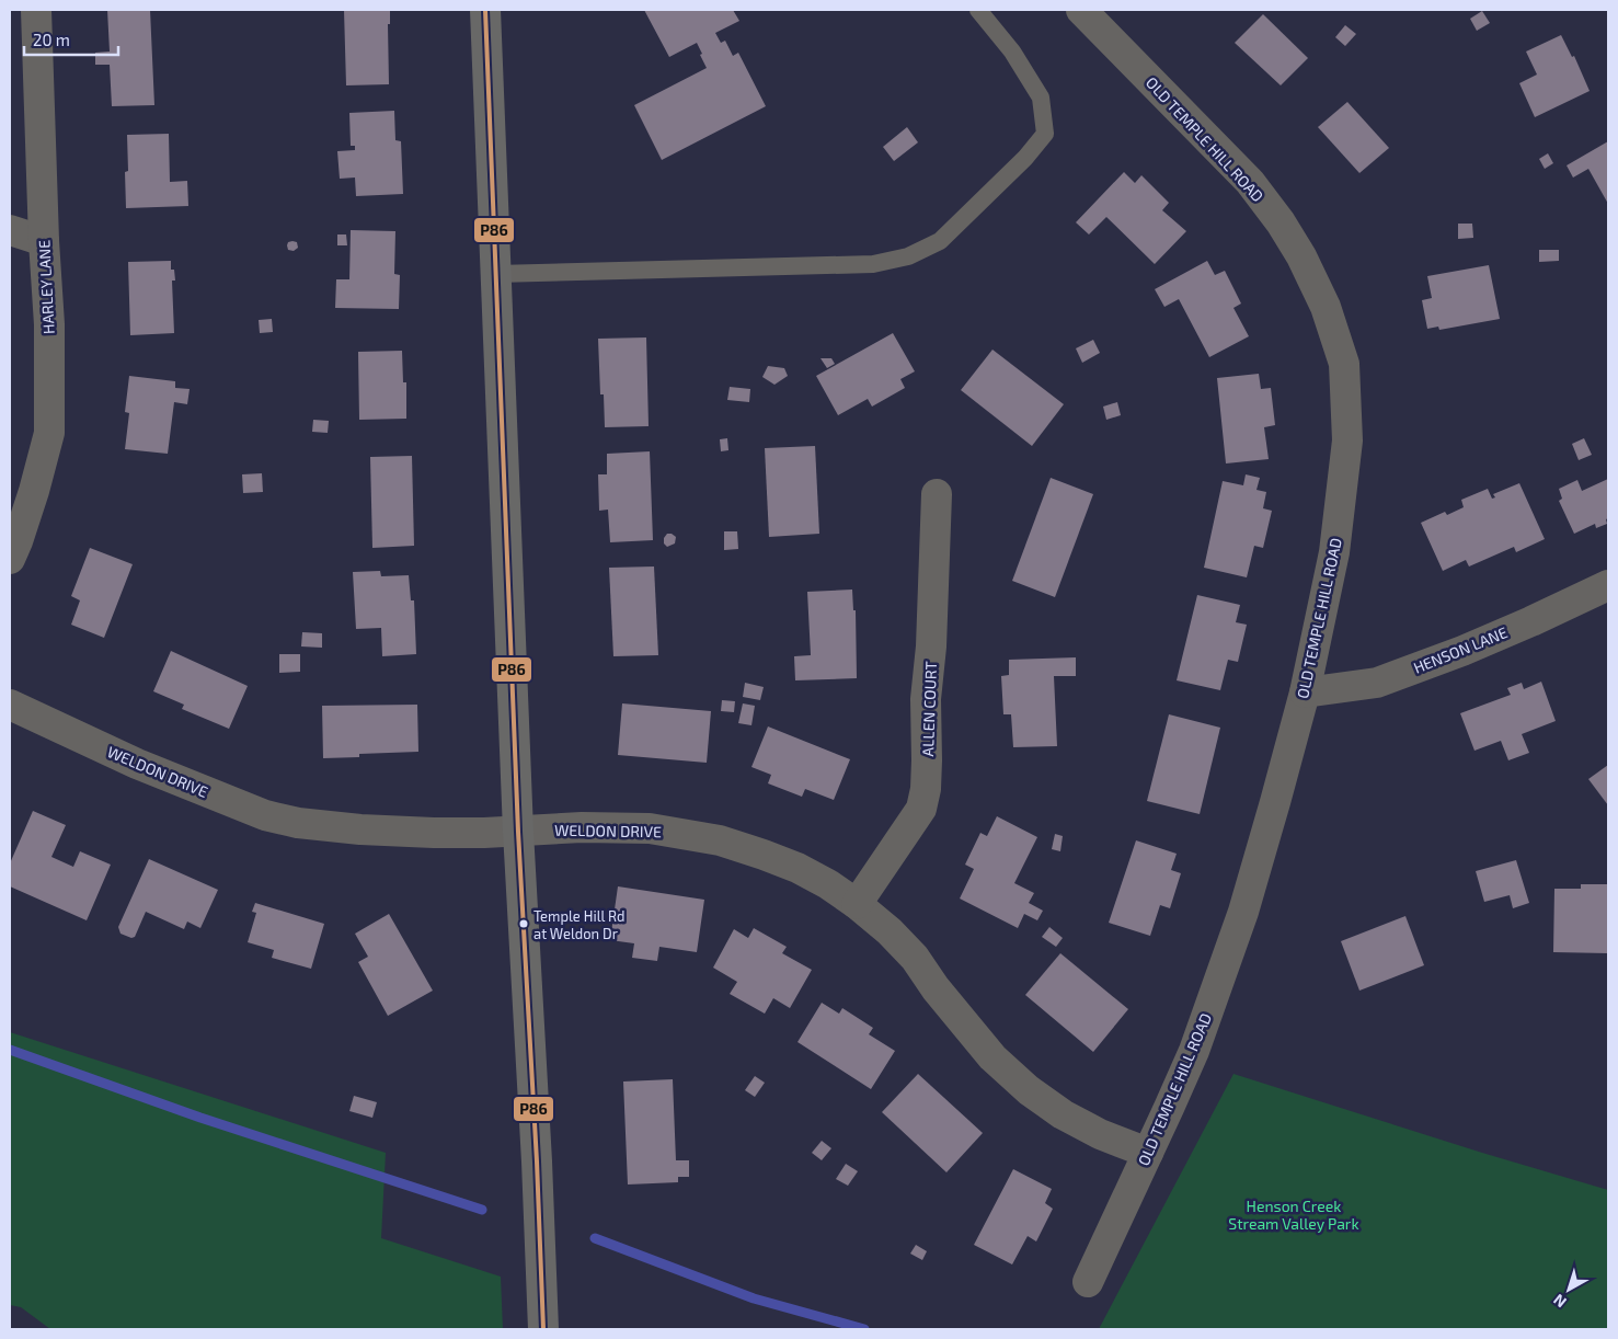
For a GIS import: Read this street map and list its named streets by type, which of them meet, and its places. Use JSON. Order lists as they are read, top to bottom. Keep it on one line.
{"streets":{"street":["OLD TEMPLE HILL ROAD","HARLEY LANE","HENSON LANE","ALLEN COURT","WELDON DRIVE"]},"crossings":[["OLD TEMPLE HILL ROAD","HENSON LANE"],["OLD TEMPLE HILL ROAD","WELDON DRIVE"],["ALLEN COURT","WELDON DRIVE"]],"parks":["Henson Creek Stream Valley Park"],"places":["Temple Hill Rd at Weldon Dr"],"lines":["transit line P86"],"scale_bar":"20 m","north":"bottom left"}
